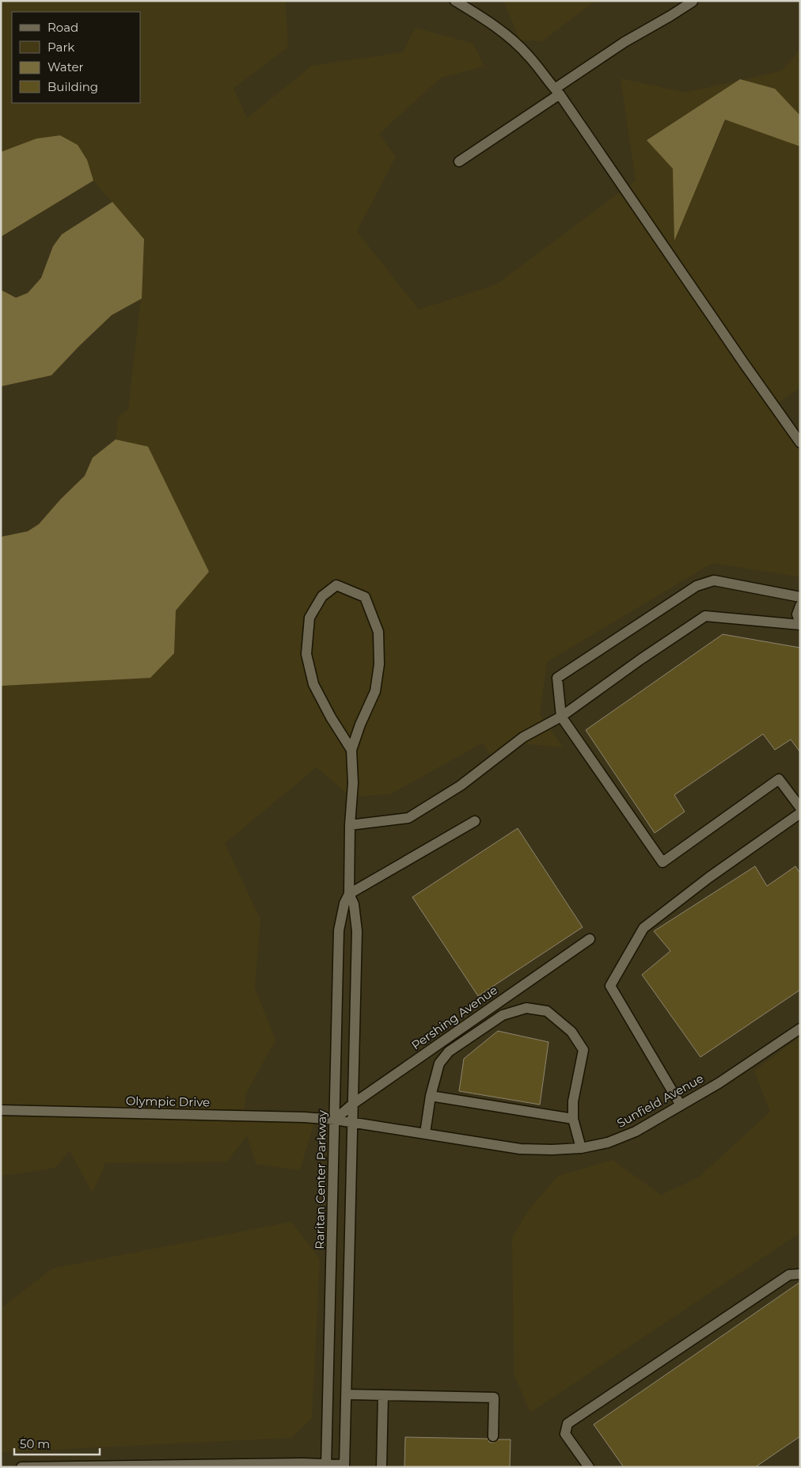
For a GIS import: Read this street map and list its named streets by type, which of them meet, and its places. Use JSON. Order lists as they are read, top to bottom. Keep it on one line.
{"streets":{"street":["Pershing Avenue","Sunfield Avenue","Olympic Drive","Raritan Center Parkway"]},"crossings":[["Pershing Avenue","Olympic Drive"],["Pershing Avenue","Raritan Center Parkway"],["Sunfield Avenue","Olympic Drive"],["Sunfield Avenue","Raritan Center Parkway"],["Olympic Drive","Raritan Center Parkway"]],"legend":["Road","Park","Water","Building"],"scale_bar":"50 m"}
